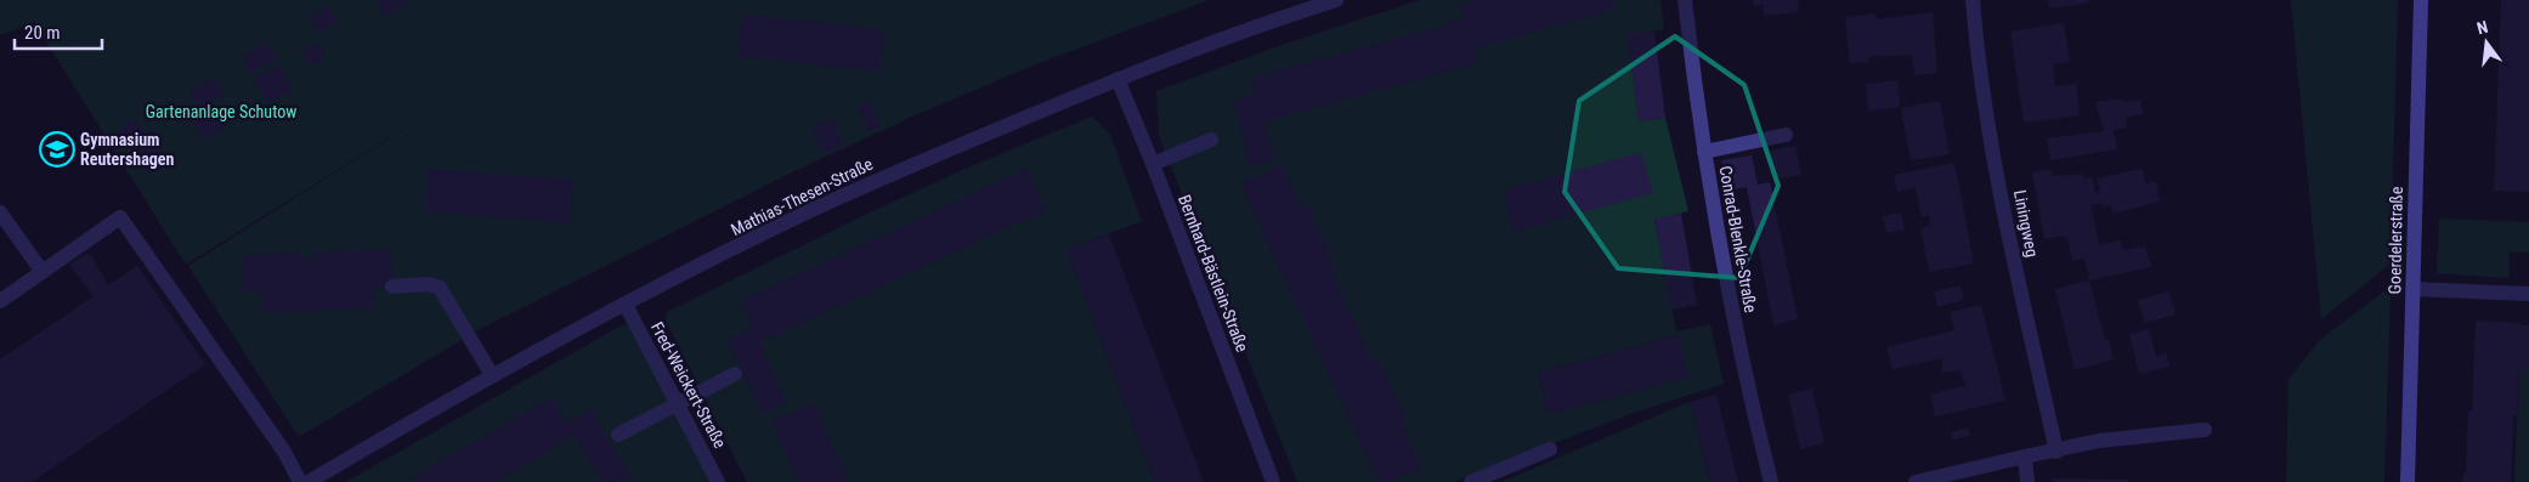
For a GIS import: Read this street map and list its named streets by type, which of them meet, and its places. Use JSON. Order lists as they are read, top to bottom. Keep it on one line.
{"streets":{"street":["Mathias-Thesen-Straße","Liningweg","Conrad-Blenkle-Straße","Goerdelerstraße","Bernhard-Bästlein-Straße","Fred-Weickert-Straße"]},"crossings":[["Mathias-Thesen-Straße","Bernhard-Bästlein-Straße"],["Mathias-Thesen-Straße","Fred-Weickert-Straße"]],"parks":["Gartenanlage Schutow"],"places":{"school or university":["Gymnasium Reutershagen"]},"scale_bar":"20 m","north":"top"}
